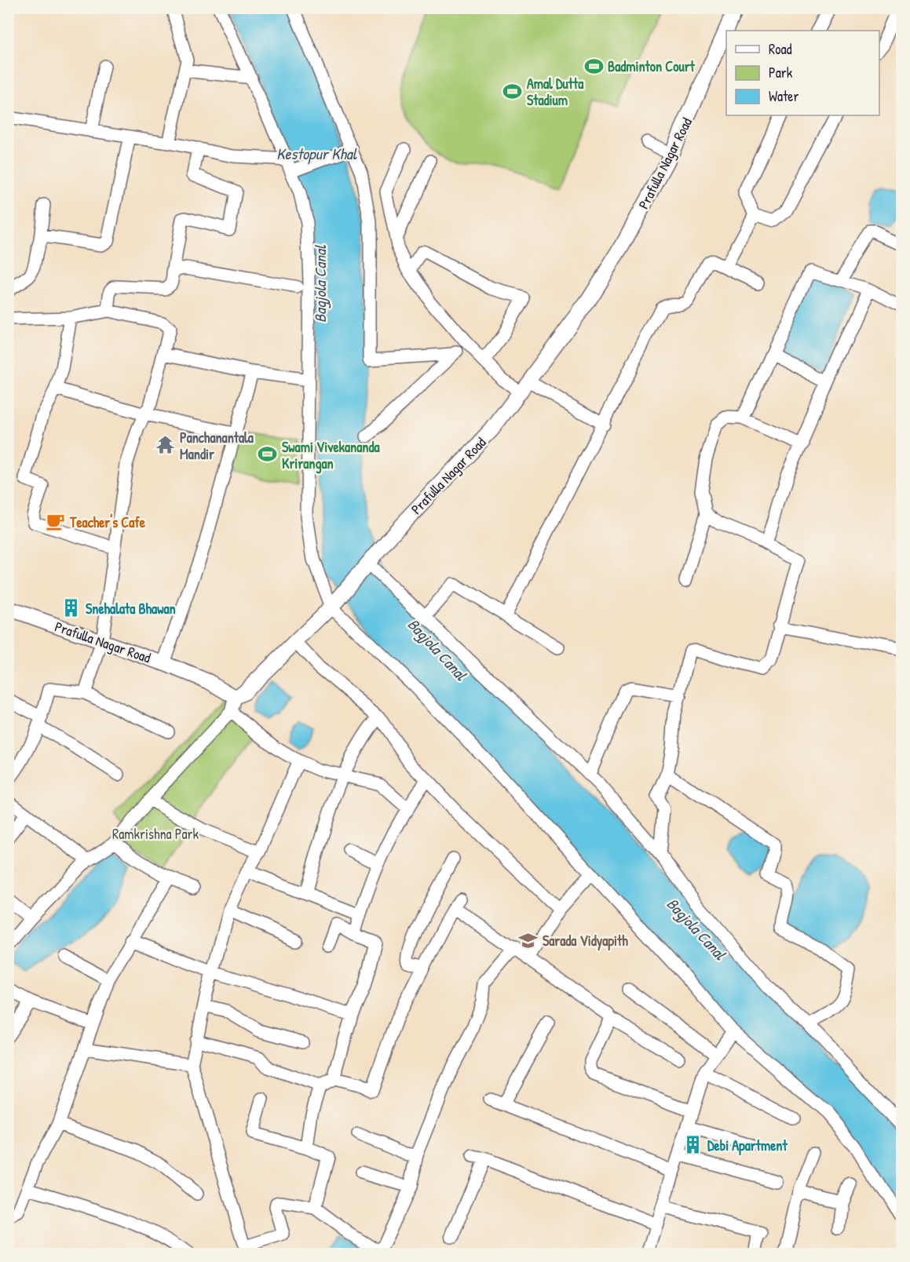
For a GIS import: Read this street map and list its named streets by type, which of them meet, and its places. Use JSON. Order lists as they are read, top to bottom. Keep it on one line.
{"streets":{"street":["Prafulla Nagar Road"]},"water":["Kestopur Khal","Bagjola Canal"],"parks":["Ramkrishna Park"],"places":{"sports":["Badminton Court","Amal Dutta Stadium","Swami Vivekananda Krirangan"],"temple":["Panchanantala Mandir"],"cafe":["Teacher's Cafe"],"building":["Snehalata Bhawan","Debi Apartment"],"school or university":["Sarada Vidyapith"]},"legend":["Road","Park","Water"]}
